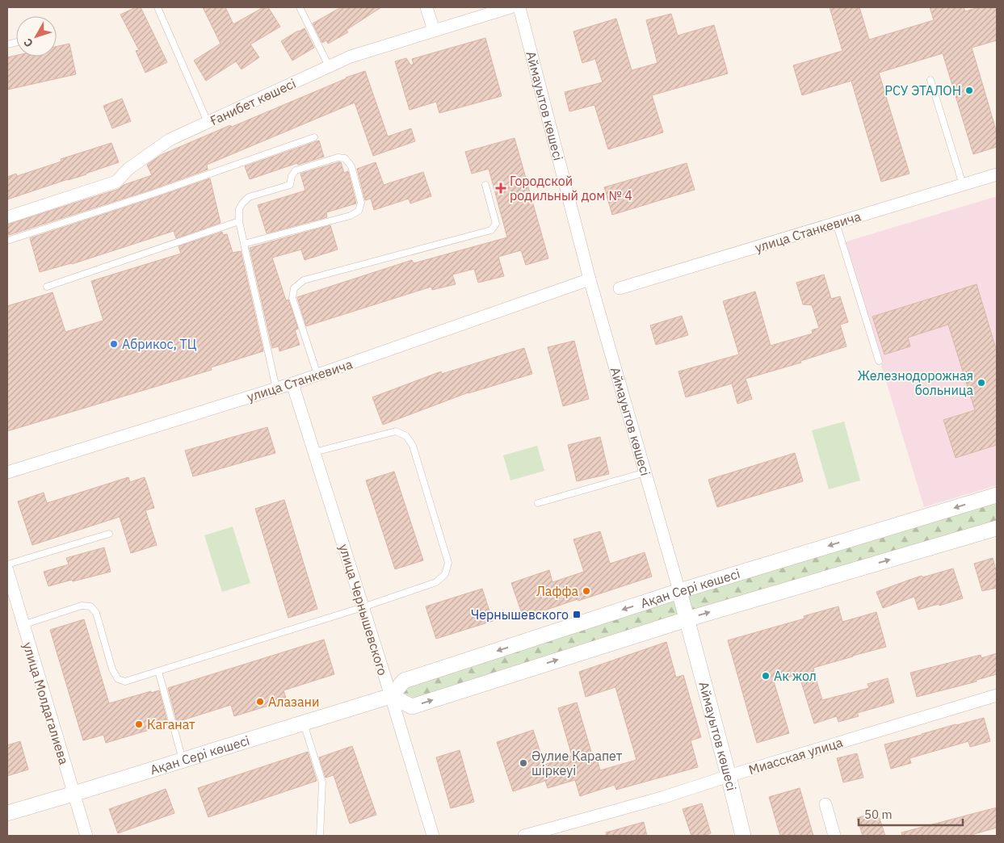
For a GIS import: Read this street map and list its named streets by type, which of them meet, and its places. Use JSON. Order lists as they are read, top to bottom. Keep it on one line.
{"streets":{"street":["Ғанибет көшесі","Аймауытов көшесі","улица Станкевича","Ақан Сері көшесі","улица Чернышевского","улица Молдагалиева","Миасская улица"]},"crossings":[["Аймауытов көшесі","улица Станкевича"],["Аймауытов көшесі","Ақан Сері көшесі"],["Аймауытов көшесі","Миасская улица"],["улица Станкевича","улица Чернышевского"],["Ақан Сері көшесі","улица Чернышевского"],["Ақан Сері көшесі","улица Молдагалиева"]],"places":{"other":["РСУ ЭТАЛОН","Абрикос, ТЦ","Железнодорожная больница","Лаффа","Ак жол","Алазани","Каганат","Әулие Карапет шіркеуі"],"health":["Городской родильный дом № 4"],"transit":["Чернышевского"]},"scale_bar":"50 m","north":"bottom left"}
